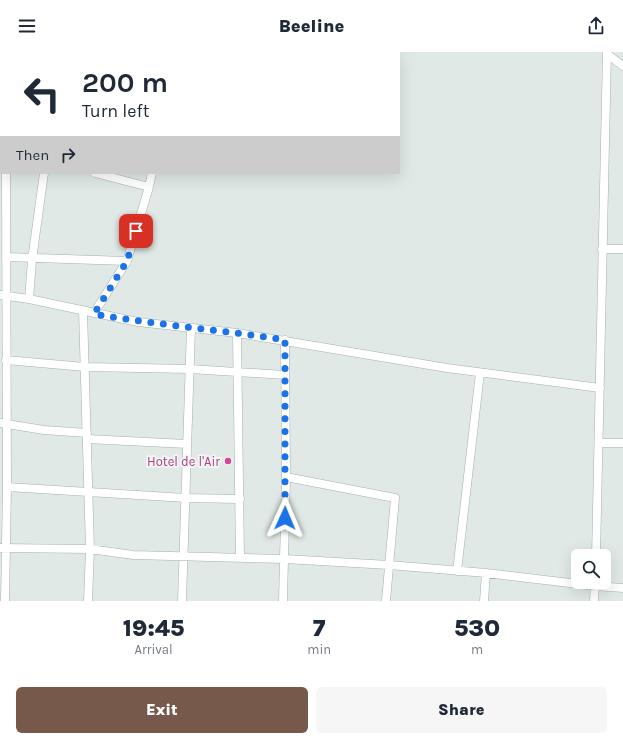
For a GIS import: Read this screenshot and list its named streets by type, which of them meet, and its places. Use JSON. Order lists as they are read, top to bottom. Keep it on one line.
{"places":["Hotel de l'Air"],"page":{"header":"Beeline","turn":["200 m","Turn left"],"then":"Then","eta":["19:45","Arrival","7","min","530","m"],"buttons":["Exit","Share"]}}
